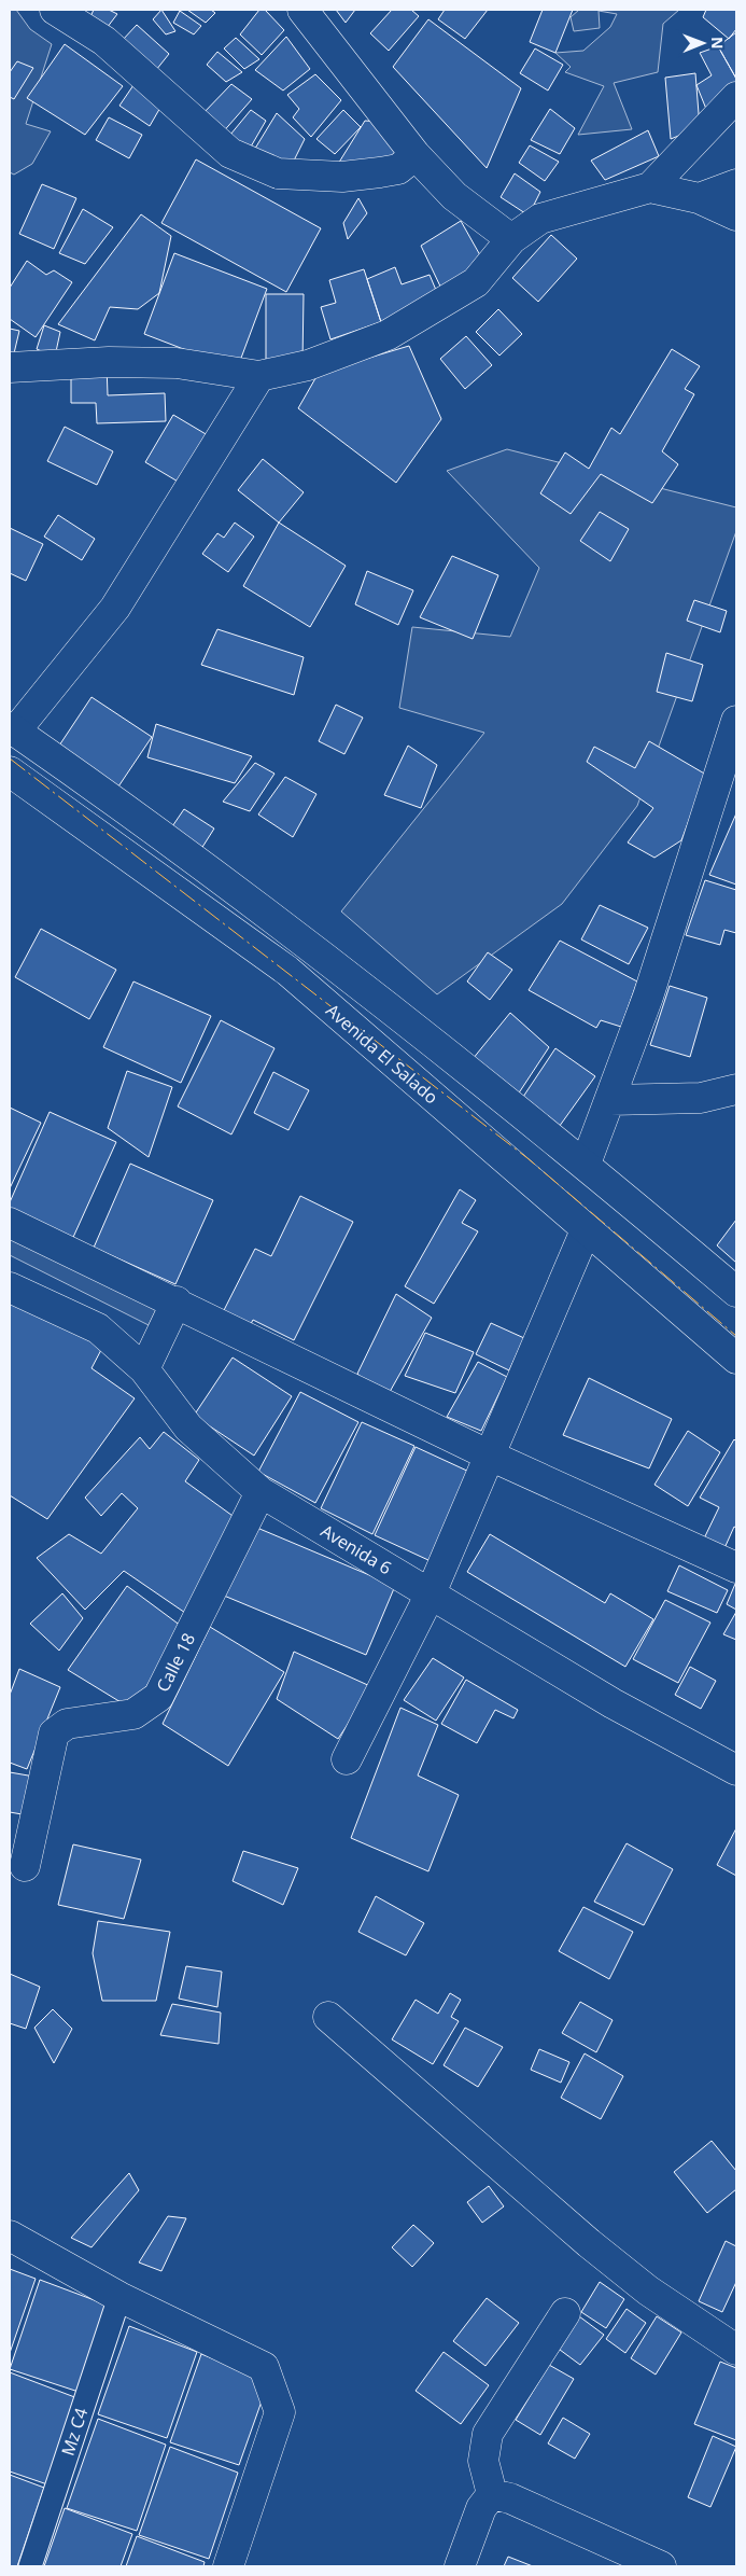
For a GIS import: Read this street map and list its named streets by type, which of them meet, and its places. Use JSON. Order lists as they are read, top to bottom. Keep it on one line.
{"streets":{"street":["Avenida El Salado","Avenida 6","Calle 18","Mz C4"]},"crossings":[["Avenida 6","Calle 18"]],"north":"right"}
